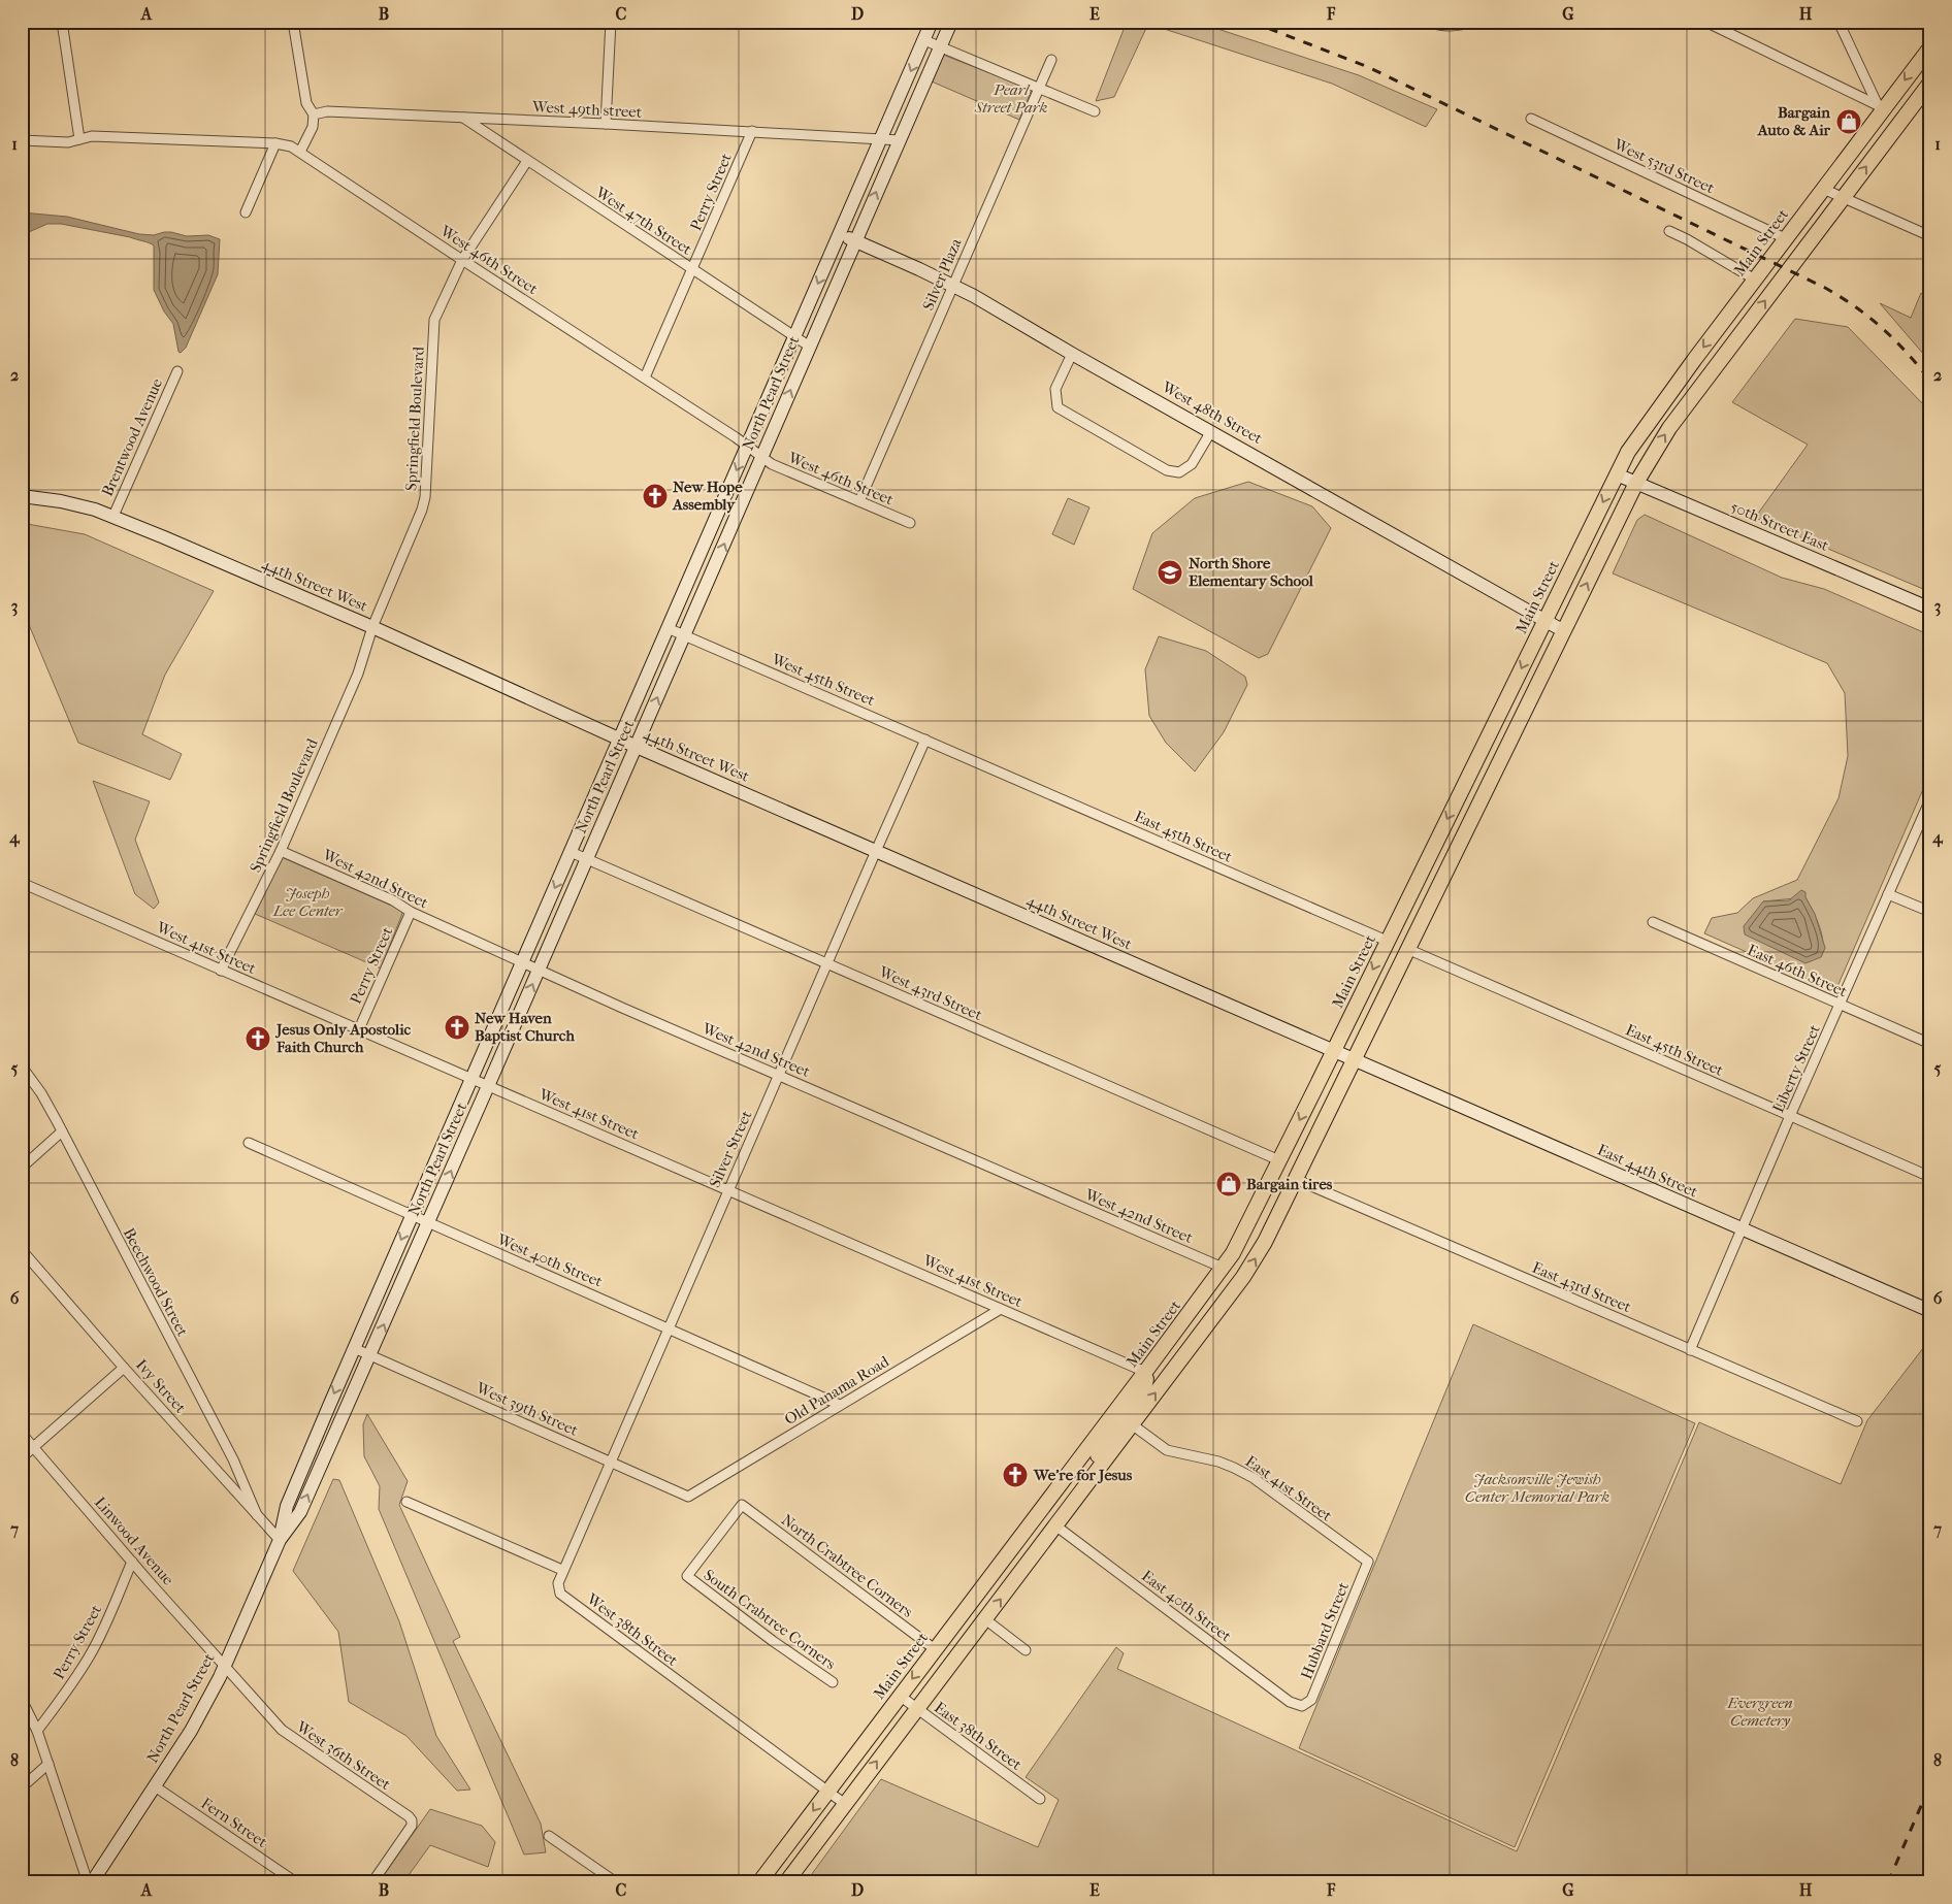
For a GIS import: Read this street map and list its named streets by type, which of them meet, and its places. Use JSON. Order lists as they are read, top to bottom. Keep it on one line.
{"streets":{"main road":["Main Street"],"street":["West 49th street","West 53rd Street","Perry Street","West 47th Street","West 46th Street","Silver Plaza","North Pearl Street","West 48th Street","Springfield Boulevard","Brentwood Avenue","50th Street East","44th Street West","West 45th Street","East 45th Street","West 42nd Street","West 41st Street","East 46th Street","West 43rd Street","Liberty Street","Silver Street","East 44th Street","West 40th Street","Beechwood Street","East 43rd Street","Ivy Street","Old Panama Road","West 39th Street","East 41st Street","Linwood Avenue","North Crabtree Corners","East 40th Street","South Crabtree Corners","West 38th Street","Hubbard Street","East 38th Street","West 36th Street","Fern Street"]},"crossings":[["West 49th street","Perry Street"],["West 49th street","West 47th Street"],["West 49th street","North Pearl Street"],["West 53rd Street","Main Street"],["Perry Street","West 47th Street"],["Perry Street","West 46th Street"],["Perry Street","West 42nd Street"],["Perry Street","West 41st Street"],["Perry Street","Linwood Avenue"],["West 47th Street","North Pearl Street"],["West 47th Street","Springfield Boulevard"],["Main Street","West 48th Street"],["Main Street","50th Street East"],["Main Street","44th Street West"],["Main Street","East 45th Street"],["Main Street","West 42nd Street"],["Main Street","West 41st Street"],["Main Street","West 43rd Street"],["Main Street","North Crabtree Corners"],["Main Street","West 38th Street"],["Main Street","East 38th Street"],["West 46th Street","Silver Plaza"],["West 46th Street","North Pearl Street"],["West 46th Street","Springfield Boulevard"],["Silver Plaza","West 48th Street"],["North Pearl Street","West 48th Street"],["North Pearl Street","44th Street West"],["North Pearl Street","West 45th Street"],["North Pearl Street","West 42nd Street"],["North Pearl Street","West 41st Street"],["North Pearl Street","West 43rd Street"],["North Pearl Street","West 40th Street"],["North Pearl Street","Ivy Street"],["North Pearl Street","West 39th Street"],["North Pearl Street","Linwood Avenue"],["North Pearl Street","West 36th Street"],["North Pearl Street","Fern Street"],["Springfield Boulevard","44th Street West"],["Springfield Boulevard","West 42nd Street"],["Springfield Boulevard","West 41st Street"],["Brentwood Avenue","44th Street West"],["44th Street West","Silver Street"],["44th Street West","East 44th Street"],["West 45th Street","East 45th Street"],["West 45th Street","Silver Street"],["East 45th Street","Liberty Street"],["West 42nd Street","Silver Street"],["West 41st Street","Silver Street"],["West 41st Street","Old Panama Road"],["East 46th Street","Liberty Street"],["West 43rd Street","Silver Street"],["Liberty Street","East 44th Street"],["Liberty Street","East 43rd Street"],["Silver Street","West 40th Street"],["Silver Street","West 39th Street"],["Silver Street","West 38th Street"],["West 40th Street","Old Panama Road"],["Beechwood Street","Ivy Street"],["Old Panama Road","West 39th Street"],["East 41st Street","Hubbard Street"],["Linwood Avenue","West 36th Street"],["North Crabtree Corners","South Crabtree Corners"],["East 40th Street","Hubbard Street"]],"parks":["Pearl Street Park","Joseph Lee Center","Jacksonville Jewish Center Memorial Park","Evergreen Cemetery"],"places":{"shop":["Bargain Auto & Air","Bargain tires"],"church":["New Hope Assembly","New Haven Baptist Church","Jesus Only Apostolic Faith Church","We're for Jesus"],"school or university":["North Shore Elementary School"]},"grid":{"columns":["A","B","C","D","E","F","G","H"],"rows":["1","2","3","4","5","6","7","8"]}}
